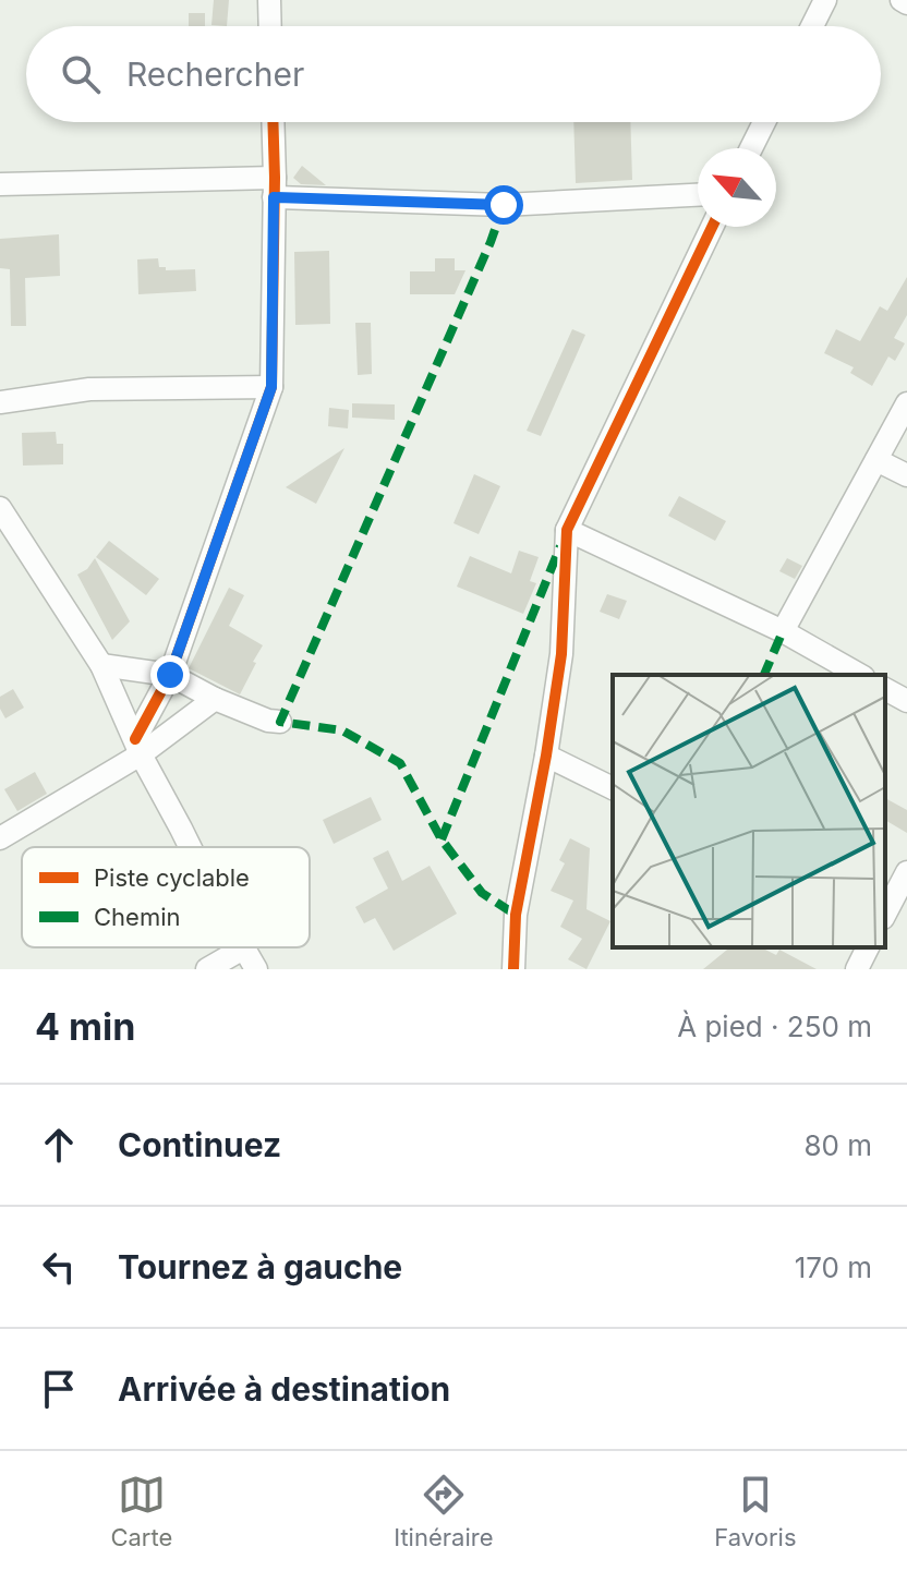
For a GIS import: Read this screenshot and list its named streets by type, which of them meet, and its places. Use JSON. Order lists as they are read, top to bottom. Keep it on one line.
{"legend":["Piste cyclable","Chemin"],"north":"top left","page":{"search":"Rechercher","heading":["4 min","À pied · 250 m"],"list":[["Continuez","80 m"],["Tournez à gauche","170 m"],"Arrivée à destination"],"nav":["Carte","Itinéraire","Favoris"]}}
